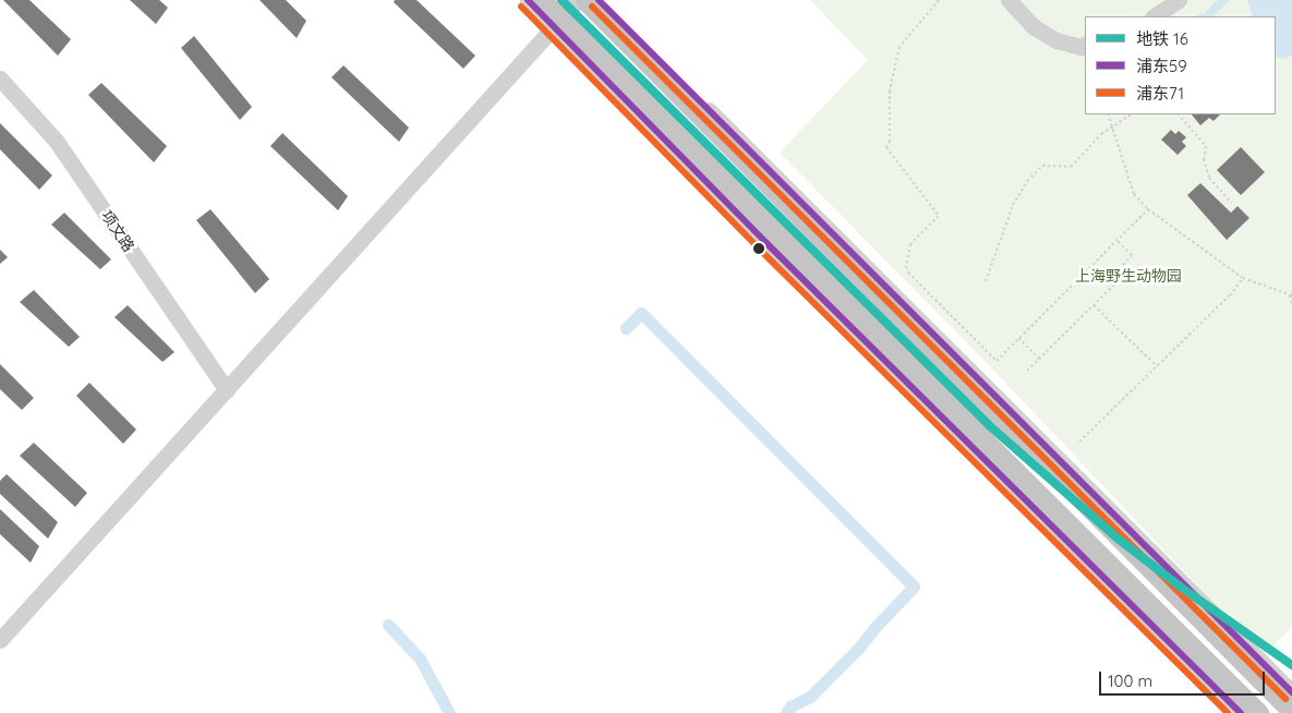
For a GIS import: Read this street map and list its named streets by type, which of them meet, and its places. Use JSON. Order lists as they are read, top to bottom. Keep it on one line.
{"streets":{"street":["项文路"]},"parks":["上海野生动物园"],"lines":["metro line 16","transit line 浦东59","transit line 浦东71"],"legend":["地铁 16","浦东59","浦东71"],"scale_bar":"100 m"}
